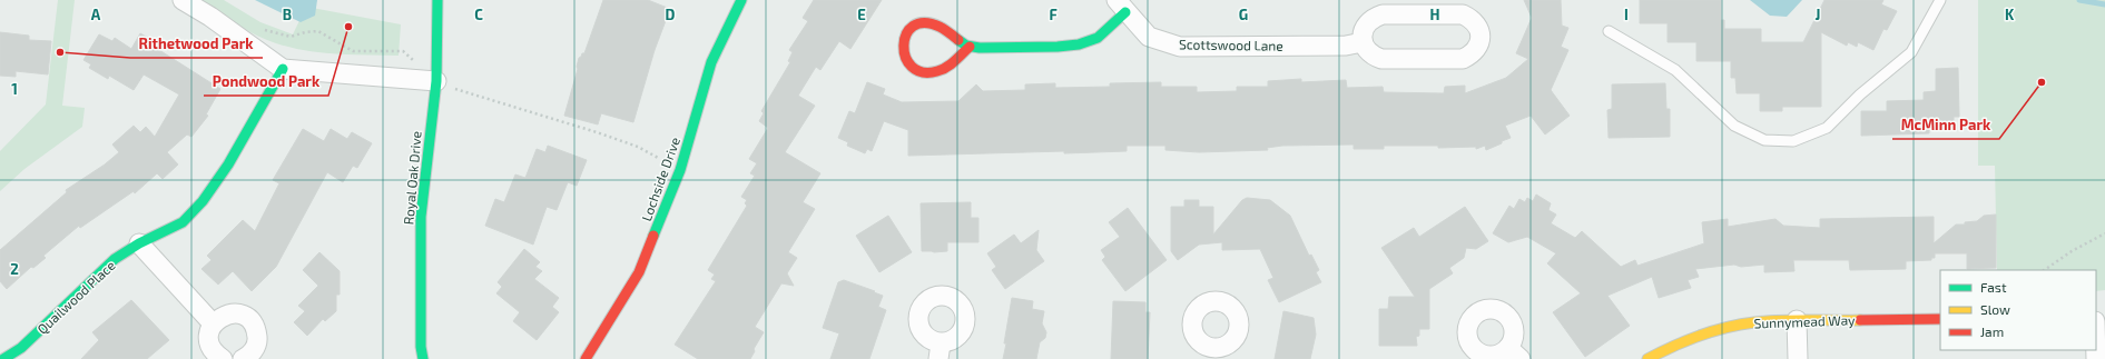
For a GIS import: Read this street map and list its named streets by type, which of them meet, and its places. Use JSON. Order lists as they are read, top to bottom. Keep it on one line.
{"streets":{"street":["Scottswood Lane","Royal Oak Drive","Lochside Drive","Quailwood Place","Sunnymead Way"]},"places":["Pondwood Park","Rithetwood Park","McMinn Park"],"legend":["Fast","Slow","Jam"],"grid":{"columns":["A","B","C","D","E","F","G","H","I","J","K"],"rows":["1","2"]}}
